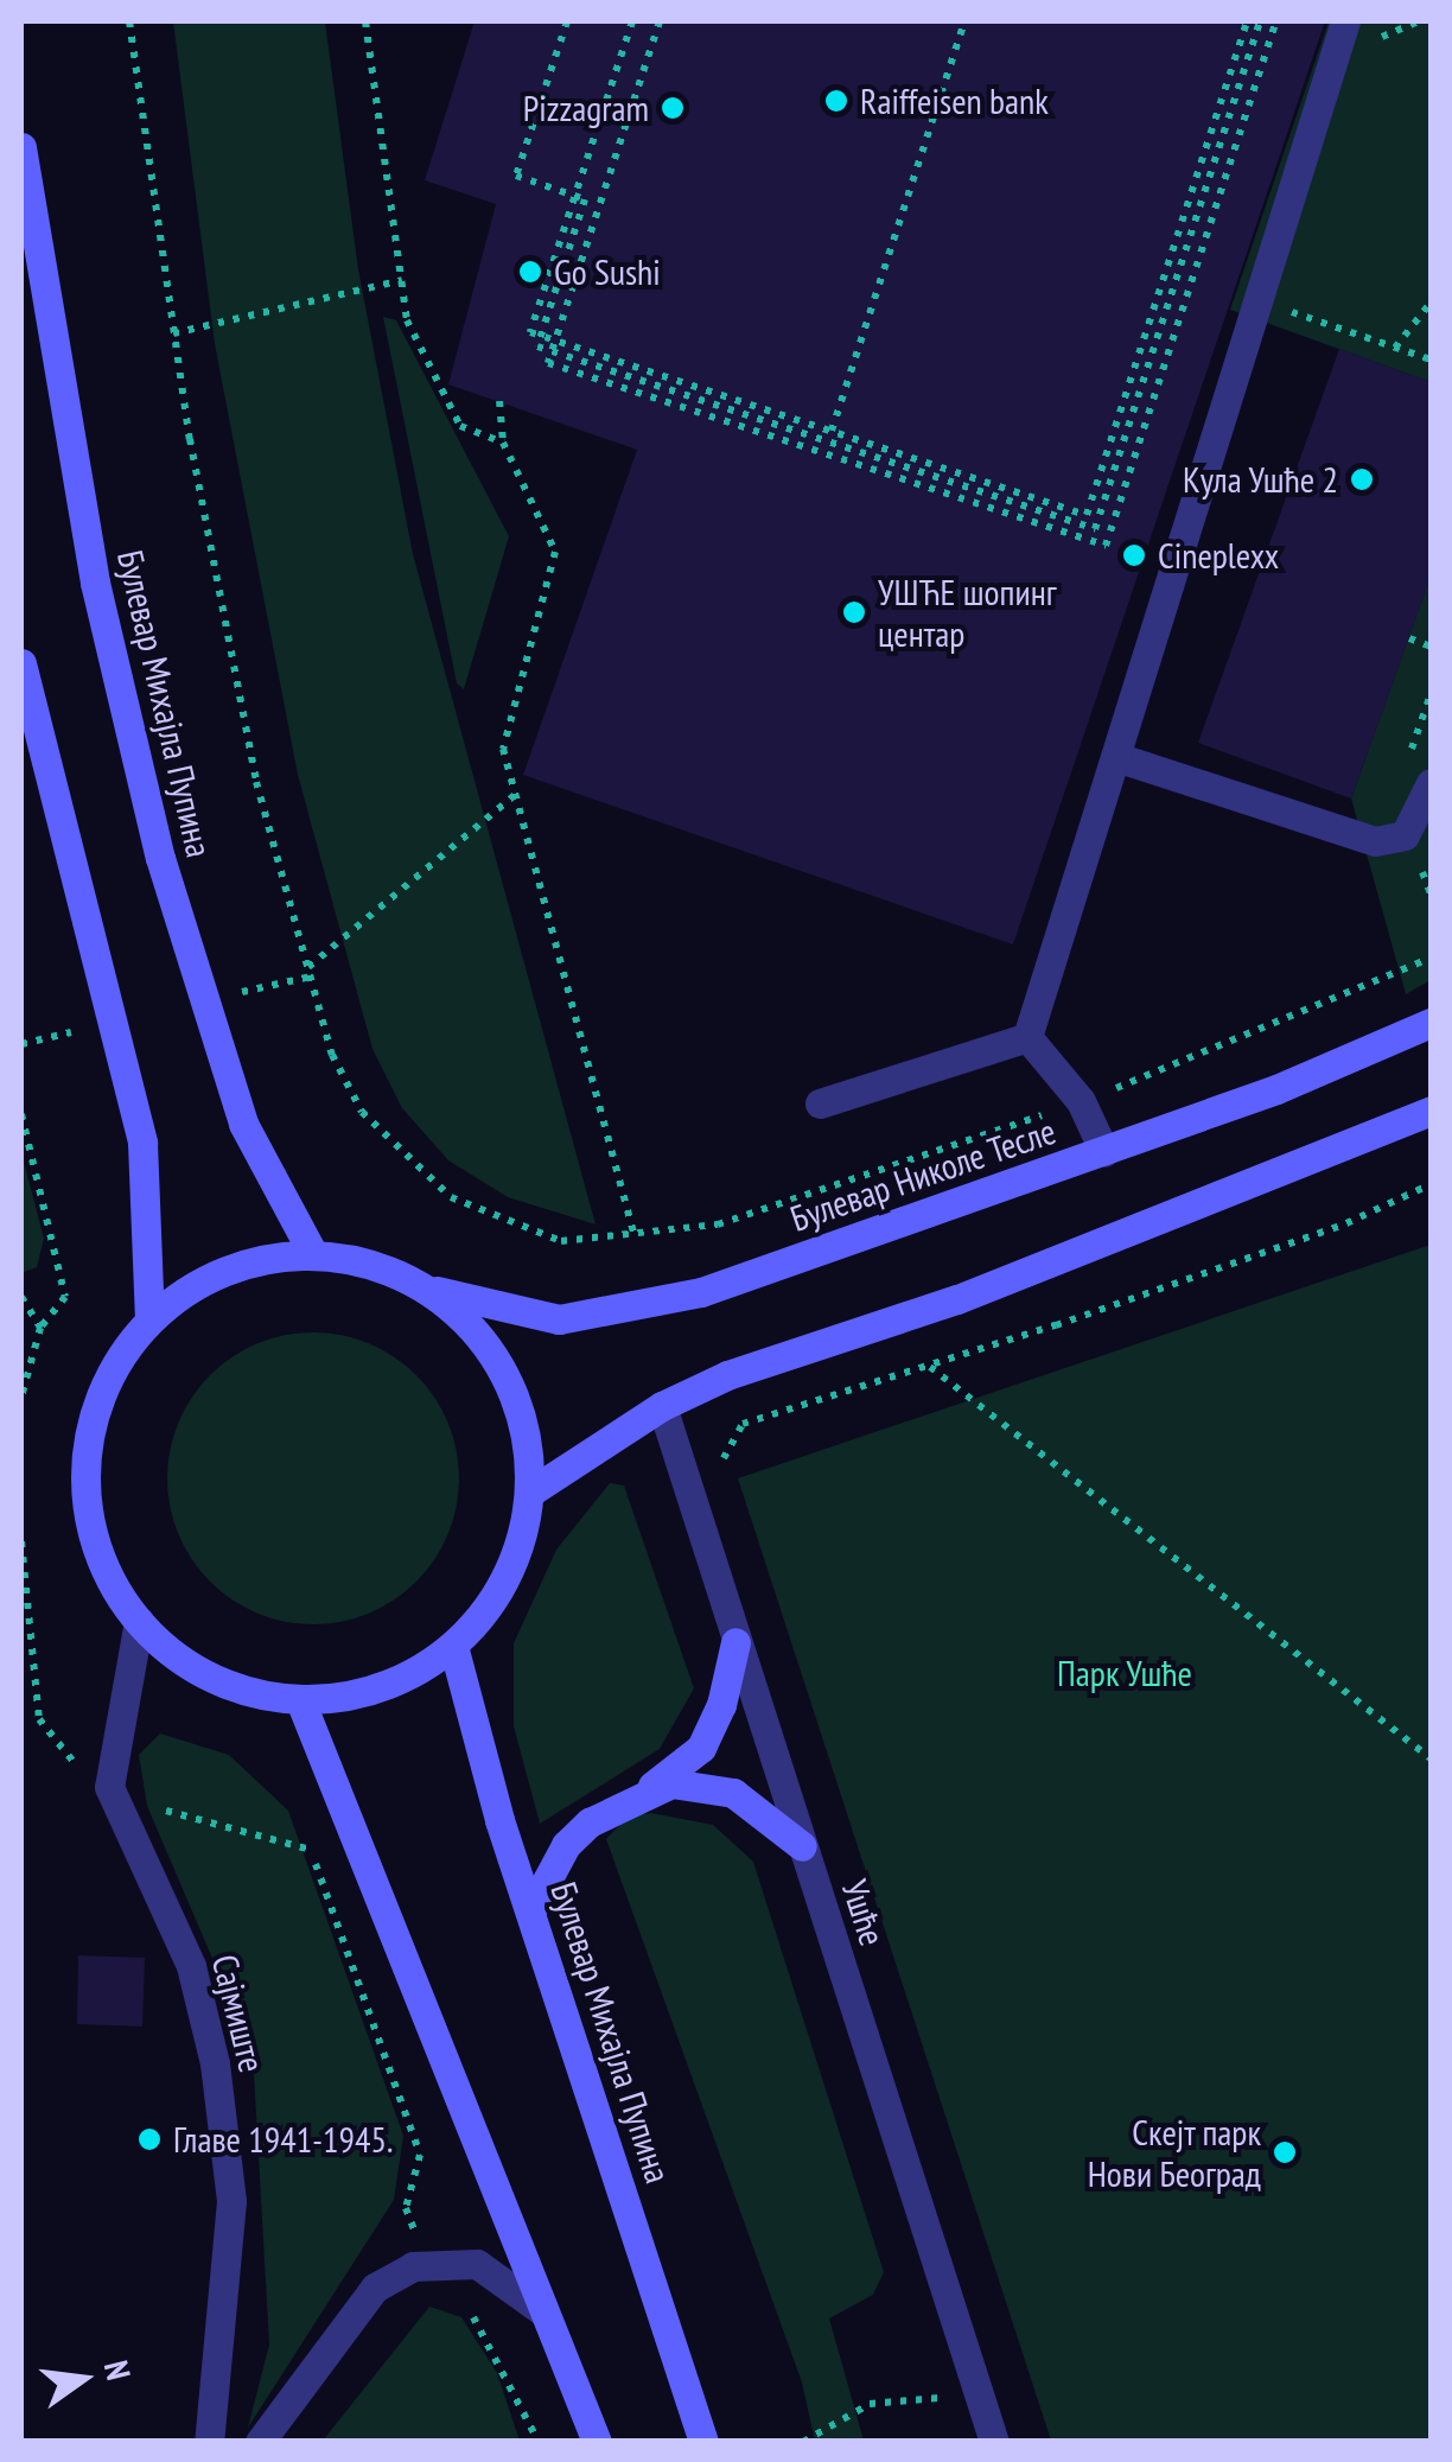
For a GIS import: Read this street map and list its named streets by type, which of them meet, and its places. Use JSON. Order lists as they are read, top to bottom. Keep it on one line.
{"streets":{"main road":["Булевар Михајла Пупина","Булевар Николе Тесле"],"street":["Ушће","Сајмиште"]},"parks":["Парк Ушће"],"places":["Raiffeisen bank","Pizzagram","Go Sushi","Кула Ушће 2","Cineplexx","УШЋЕ шопинг центар","Главе 1941-1945.","Скејт парк Нови Београд"],"north":"right"}
